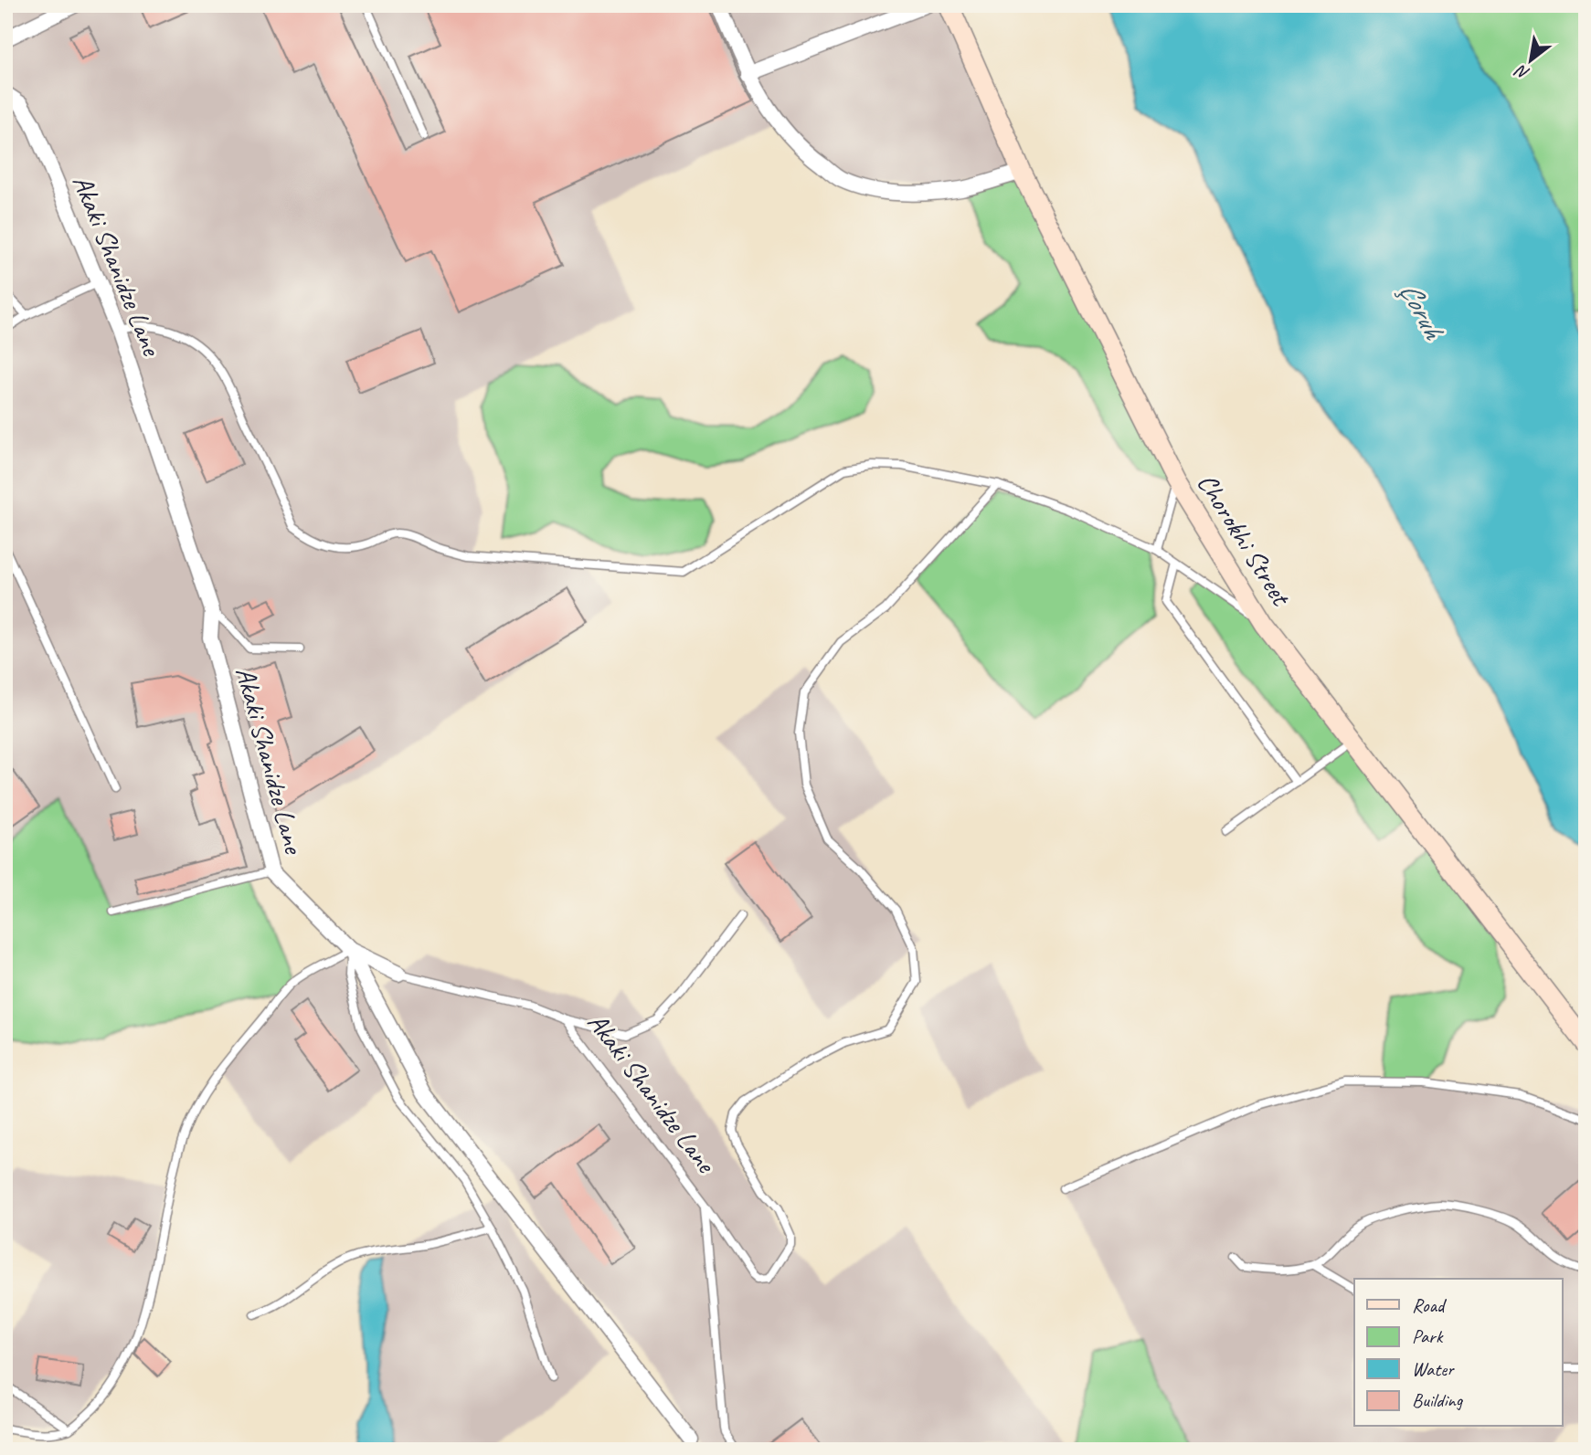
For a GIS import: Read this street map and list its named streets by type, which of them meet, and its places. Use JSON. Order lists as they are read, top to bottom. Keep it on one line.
{"streets":{"street":["Akaki Shanidze Lane","Chorokhi Street"]},"water":["Çoruh"],"legend":["Road","Park","Water","Building"],"north":"bottom left"}
